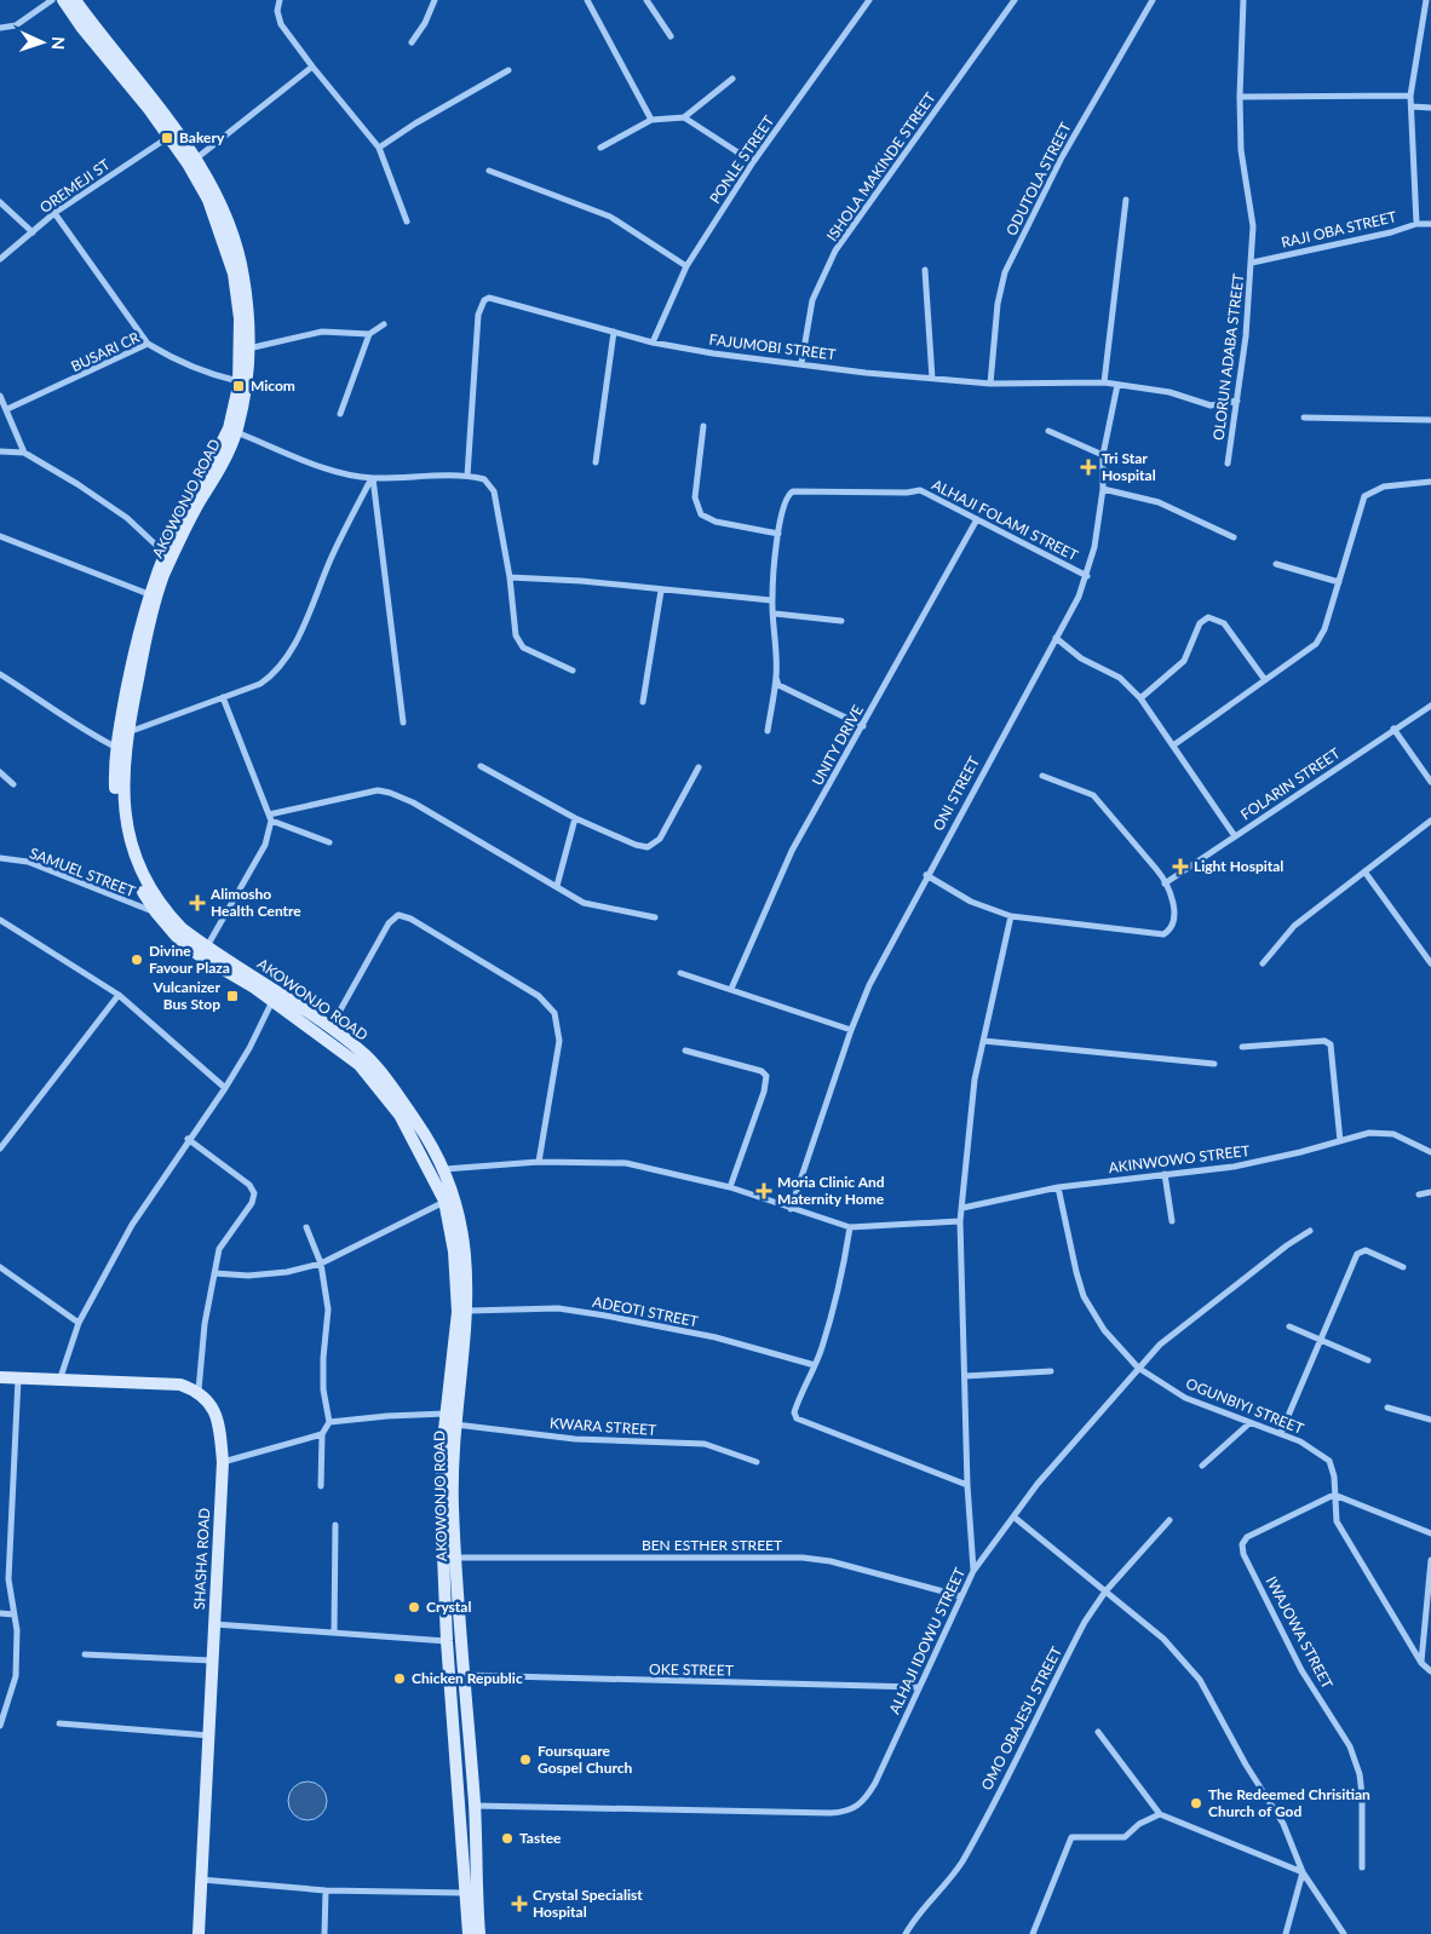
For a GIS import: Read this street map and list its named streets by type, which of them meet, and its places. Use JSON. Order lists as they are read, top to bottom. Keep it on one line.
{"streets":{"main road":["AKOWONJO ROAD","SHASHA ROAD"],"street":["PONLE STREET","ISHOLA MAKINDE STREET","ODUTOLA STREET","OREMEJI ST","RAJI OBA STREET","FAJUMOBI STREET","BUSARI CR","OLORUN ADABA STREET","ALHAJI FOLAMI STREET","UNITY DRIVE","FOLARIN STREET","ONI STREET","SAMUEL STREET","AKINWOWO STREET","ADEOTI STREET","OGUNBIYI STREET","KWARA STREET","BEN ESTHER STREET","IWAJOWA STREET","ALHAJI IDOWU STREET","OKE STREET","OMO OBAJESU STREET"]},"crossings":[["PONLE STREET","FAJUMOBI STREET"],["ISHOLA MAKINDE STREET","FAJUMOBI STREET"],["ODUTOLA STREET","FAJUMOBI STREET"],["OREMEJI ST","AKOWONJO ROAD"],["RAJI OBA STREET","OLORUN ADABA STREET"],["FAJUMOBI STREET","OLORUN ADABA STREET"],["FAJUMOBI STREET","ONI STREET"],["BUSARI CR","AKOWONJO ROAD"],["AKOWONJO ROAD","SAMUEL STREET"],["AKOWONJO ROAD","ADEOTI STREET"],["AKOWONJO ROAD","KWARA STREET"],["AKOWONJO ROAD","BEN ESTHER STREET"],["AKOWONJO ROAD","ALHAJI IDOWU STREET"],["AKOWONJO ROAD","OKE STREET"],["ALHAJI FOLAMI STREET","UNITY DRIVE"],["ALHAJI FOLAMI STREET","ONI STREET"],["AKINWOWO STREET","OGUNBIYI STREET"],["OGUNBIYI STREET","IWAJOWA STREET"],["OGUNBIYI STREET","ALHAJI IDOWU STREET"],["BEN ESTHER STREET","ALHAJI IDOWU STREET"],["ALHAJI IDOWU STREET","OKE STREET"]],"places":{"transit":["Bakery","Micom","Vulcanizer Bus Stop"],"health":["Tri Star Hospital","Light Hospital","Alimosho Health Centre","Moria Clinic And Maternity Home","Crystal Specialist Hospital"],"other":["Divine Favour Plaza","Crystal","Chicken Republic","Foursquare Gospel Church","The Redeemed Chrisitian Church of God","Tastee"]},"north":"right"}
